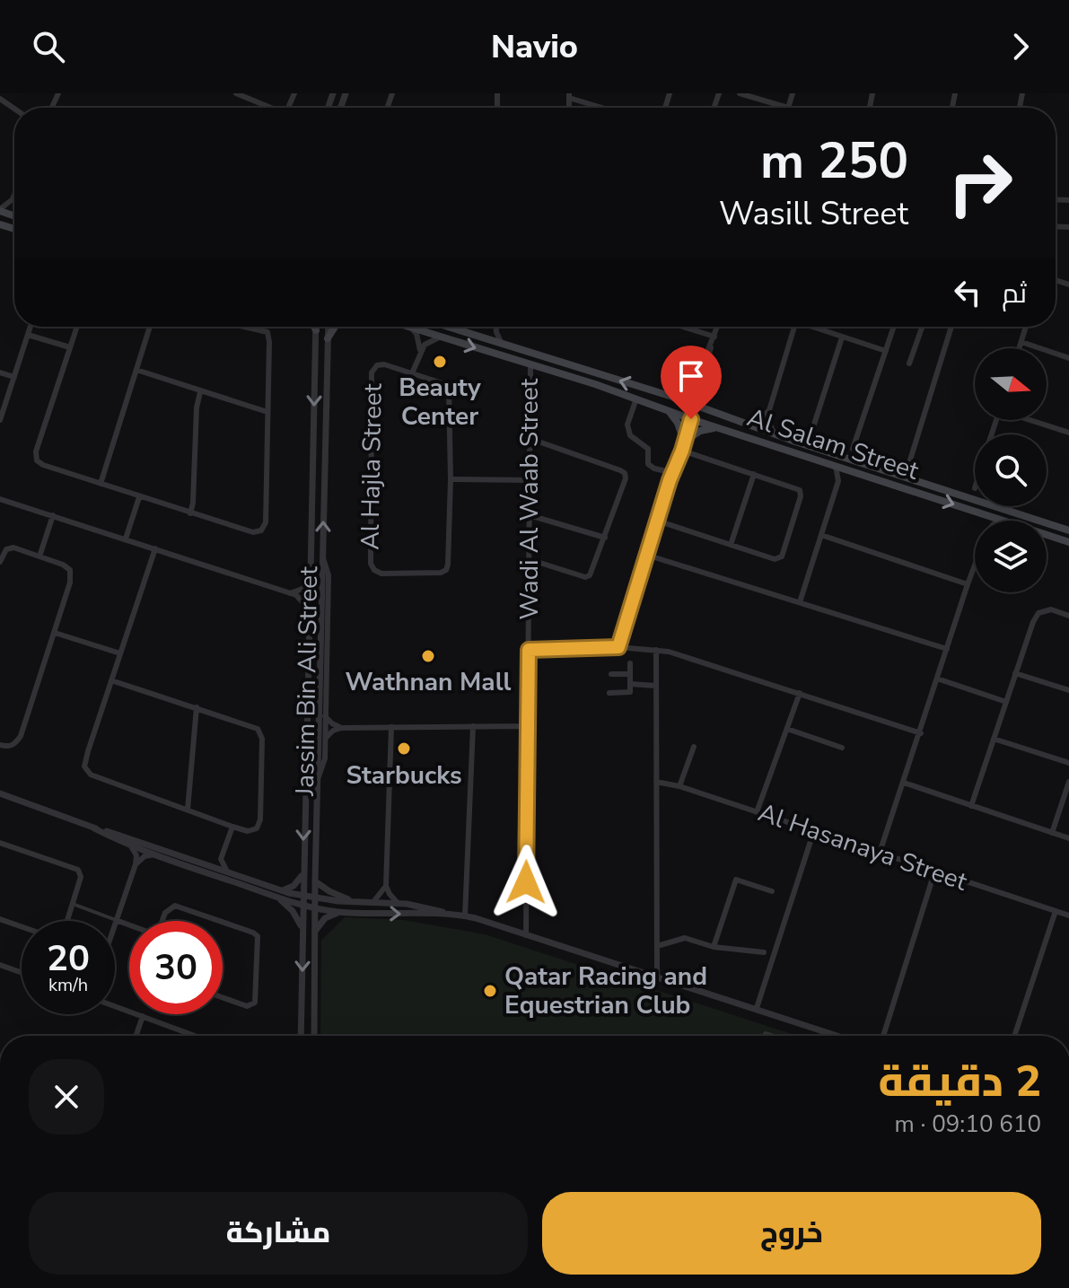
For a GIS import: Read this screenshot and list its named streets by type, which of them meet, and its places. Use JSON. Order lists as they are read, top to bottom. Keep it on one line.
{"streets":{"main road":["Al Salam Street"],"street":["Al Hajla Street","Wadi Al Waab Street","Jassim Bin Ali Street","Al Hasanaya Street"]},"crossings":[["Al Salam Street","Wadi Al Waab Street"]],"places":["Beauty Center","Wathnan Mall","Starbucks","Qatar Racing and Equestrian Club"],"north":"right","page":{"header":"Navio","turn":["250 m","Wasill Street"],"then":"ثم","speed":"20 km/h","limit":"30","heading":["2 دقيقة","610 m · 09:10"],"buttons":["خروج","مشاركة"]}}
